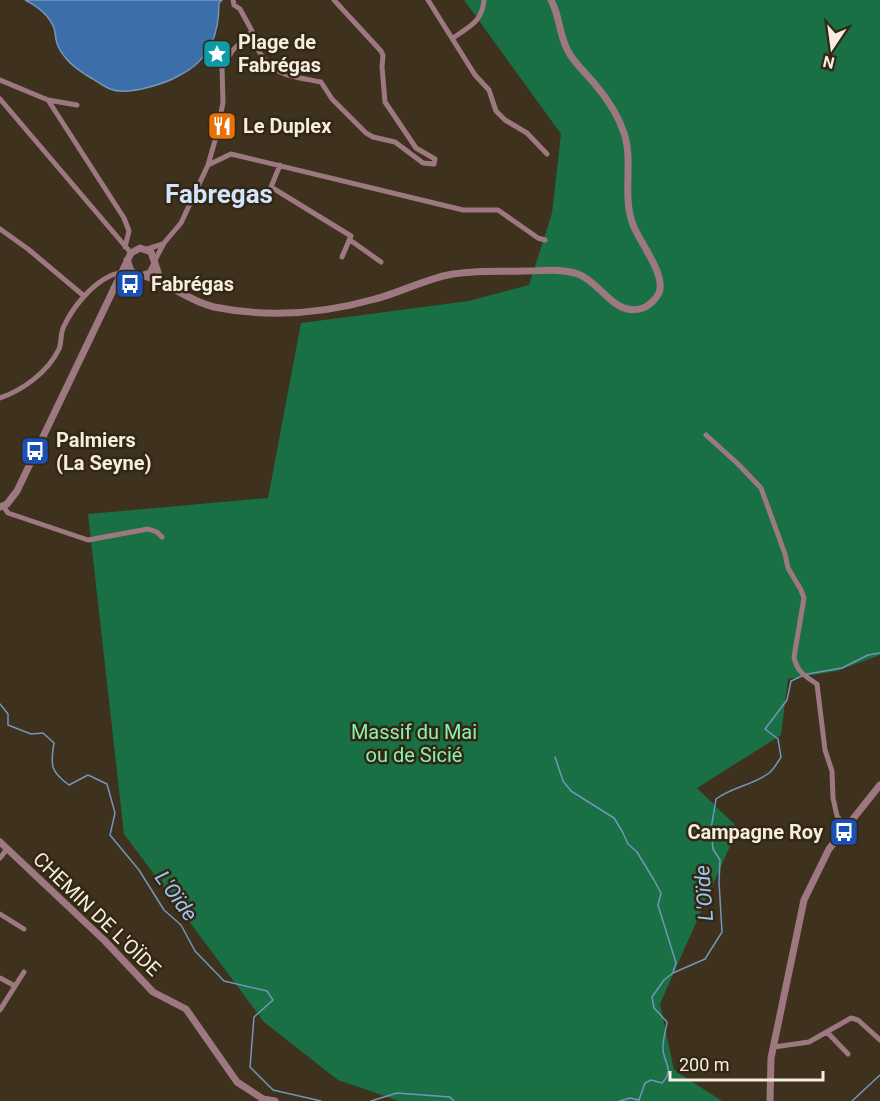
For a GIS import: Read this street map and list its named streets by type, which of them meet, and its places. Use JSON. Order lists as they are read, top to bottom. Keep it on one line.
{"streets":{"street":["CHEMIN DE L'OÏDE"]},"districts":["Fabregas"],"water":["L'Oïde"],"parks":["Massif du Mai ou de Sicié"],"places":{"place":["Plage de Fabrégas"],"restaurant":["Le Duplex"],"bus stop":["Fabrégas","Palmiers (La Seyne)","Campagne Roy"]},"scale_bar":"200 m","north":"bottom"}
